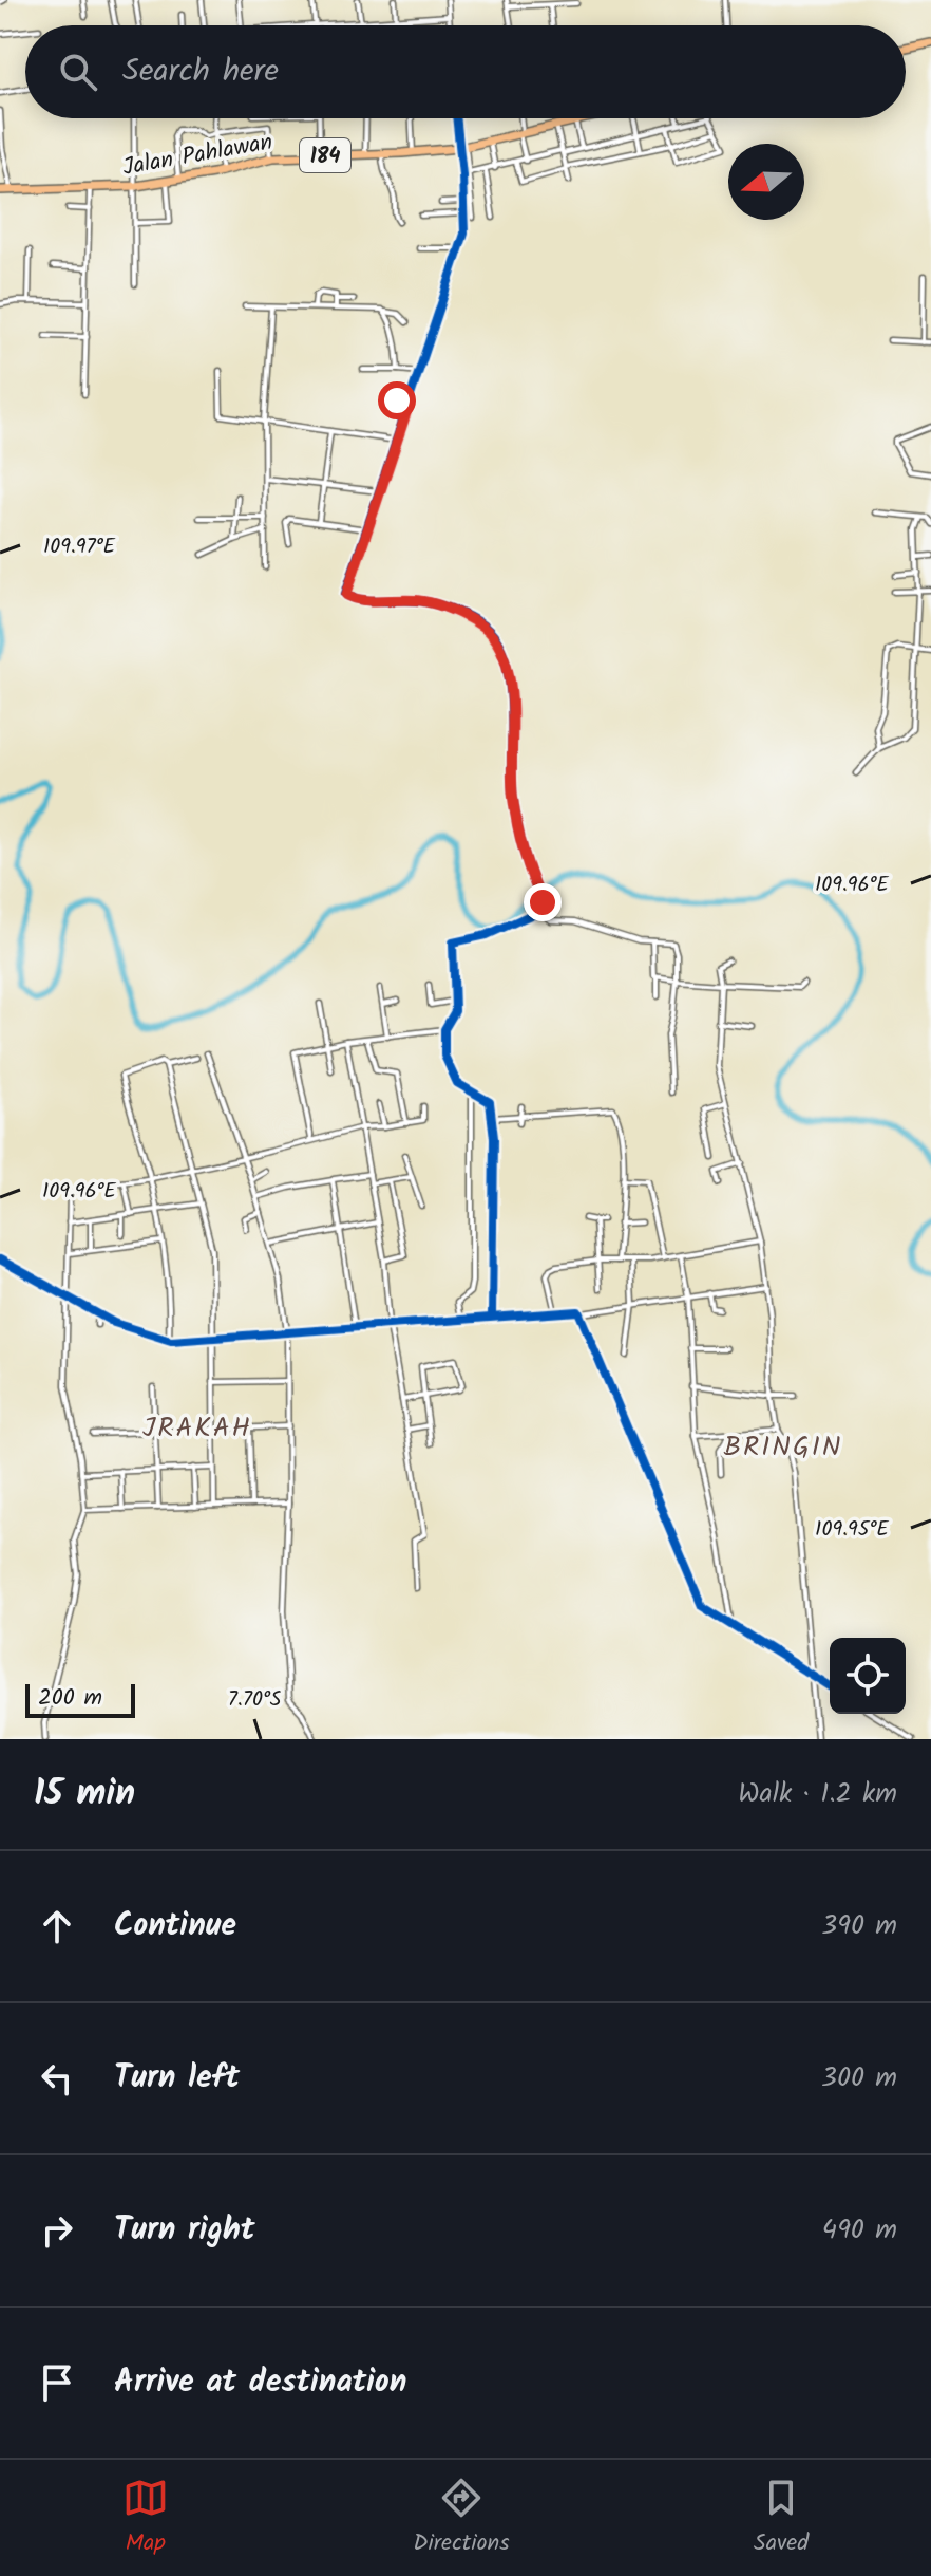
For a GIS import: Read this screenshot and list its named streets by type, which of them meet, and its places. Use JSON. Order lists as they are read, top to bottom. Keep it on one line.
{"streets":{"main road":["Jalan Pahlawan","184"]},"districts":["JRAKAH","BRINGIN"],"scale_bar":"200 m","north":"left","page":{"search":"Search here","scale":"200 m","heading":["15 min","Walk · 1.2 km"],"list":[["Continue","390 m"],["Turn left","300 m"],["Turn right","490 m"],"Arrive at destination"],"nav":["Map","Directions","Saved"]},"coordinates":["109.97°E","109.96°E","109.95°E","7.70°S"]}
